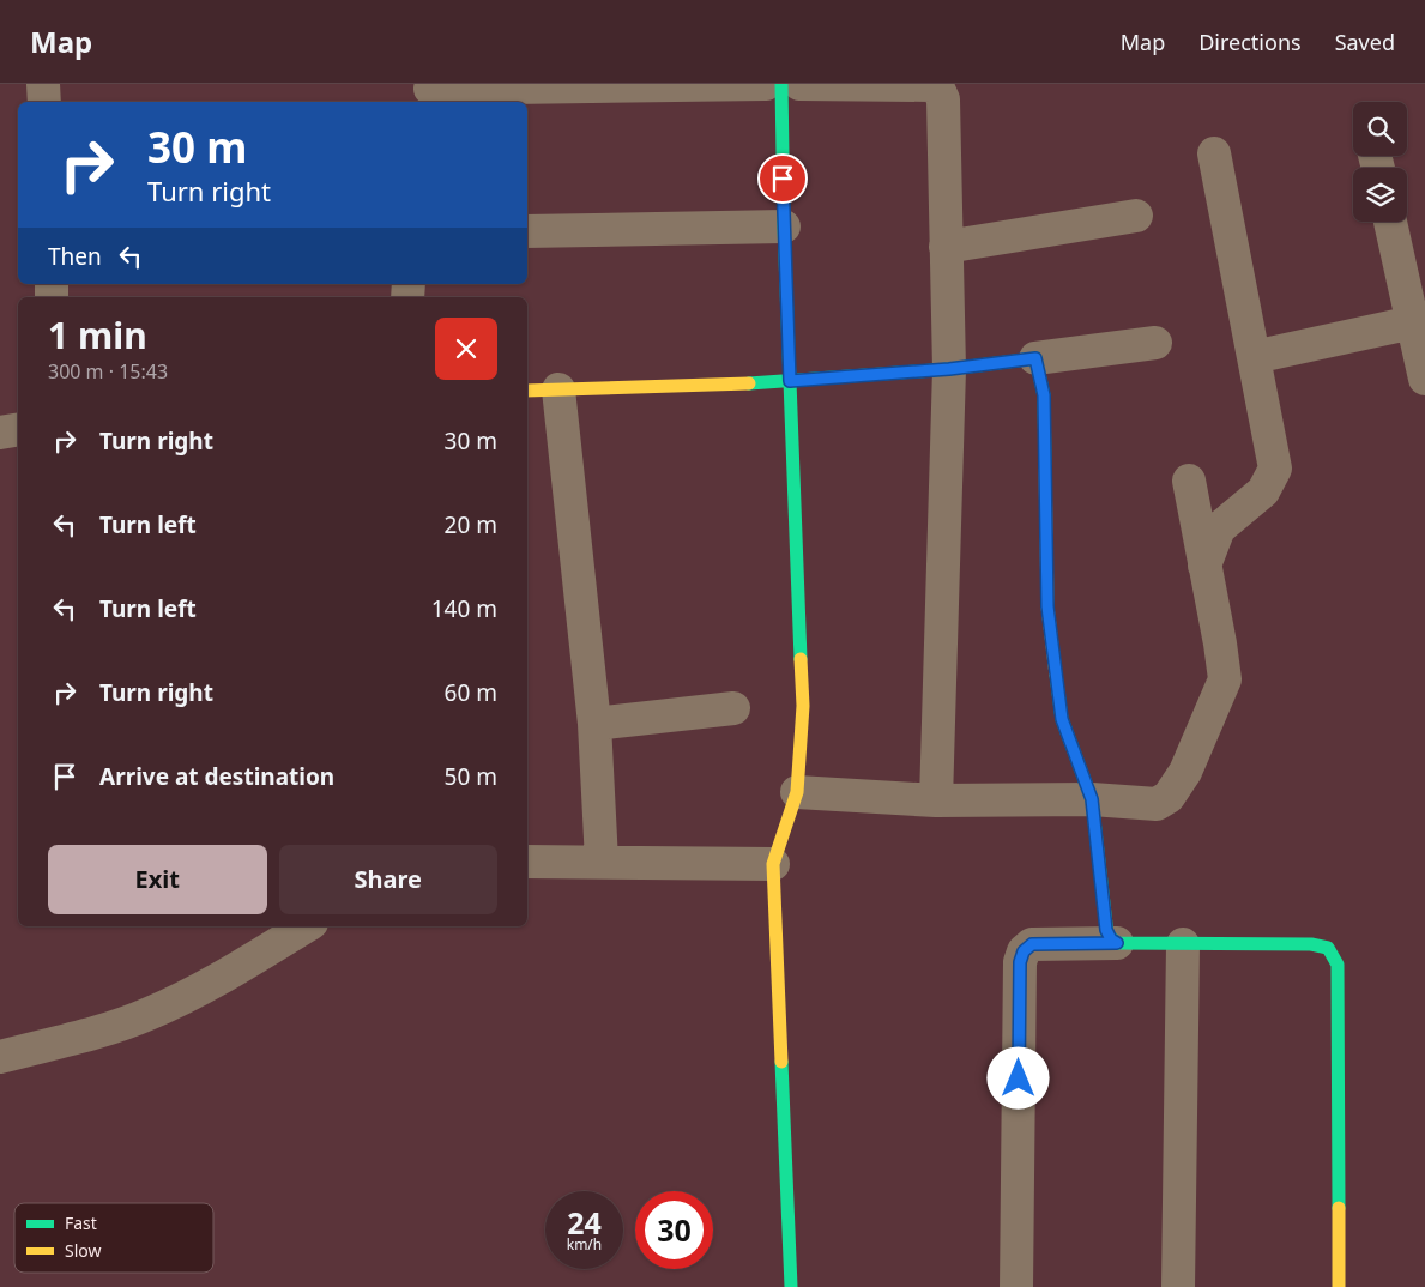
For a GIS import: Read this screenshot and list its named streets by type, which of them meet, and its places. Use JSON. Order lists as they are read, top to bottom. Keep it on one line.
{"legend":["Fast","Slow"],"page":{"header":"Map","nav":["Map","Directions","Saved"],"turn":["30 m","Turn right"],"then":"Then","heading":["1 min","300 m · 15:43"],"list":[{"name":"Turn right","value":"30 m"},{"name":"Turn left","value":"20 m"},{"name":"Turn left","value":"140 m"},{"name":"Turn right","value":"60 m"},{"name":"Arrive at destination","value":"50 m"}],"buttons":["Exit","Share"],"speed":"24 km/h","limit":"30"}}
